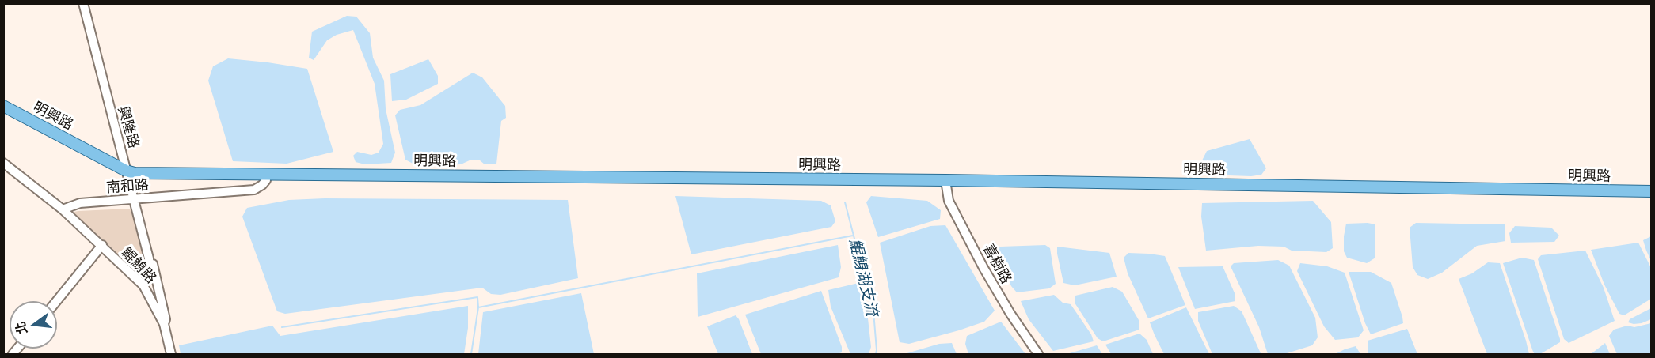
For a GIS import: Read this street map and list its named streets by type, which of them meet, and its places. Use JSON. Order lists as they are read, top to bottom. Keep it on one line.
{"streets":{"main road":["明興路"],"street":["興隆路","南和路","喜樹路","鯤鯓路"]},"crossings":[["明興路","興隆路"],["明興路","南和路"],["明興路","喜樹路"],["興隆路","南和路"],["興隆路","鯤鯓路"],["南和路","鯤鯓路"]],"water":["鯤鯓湖支流"],"north":"left"}
